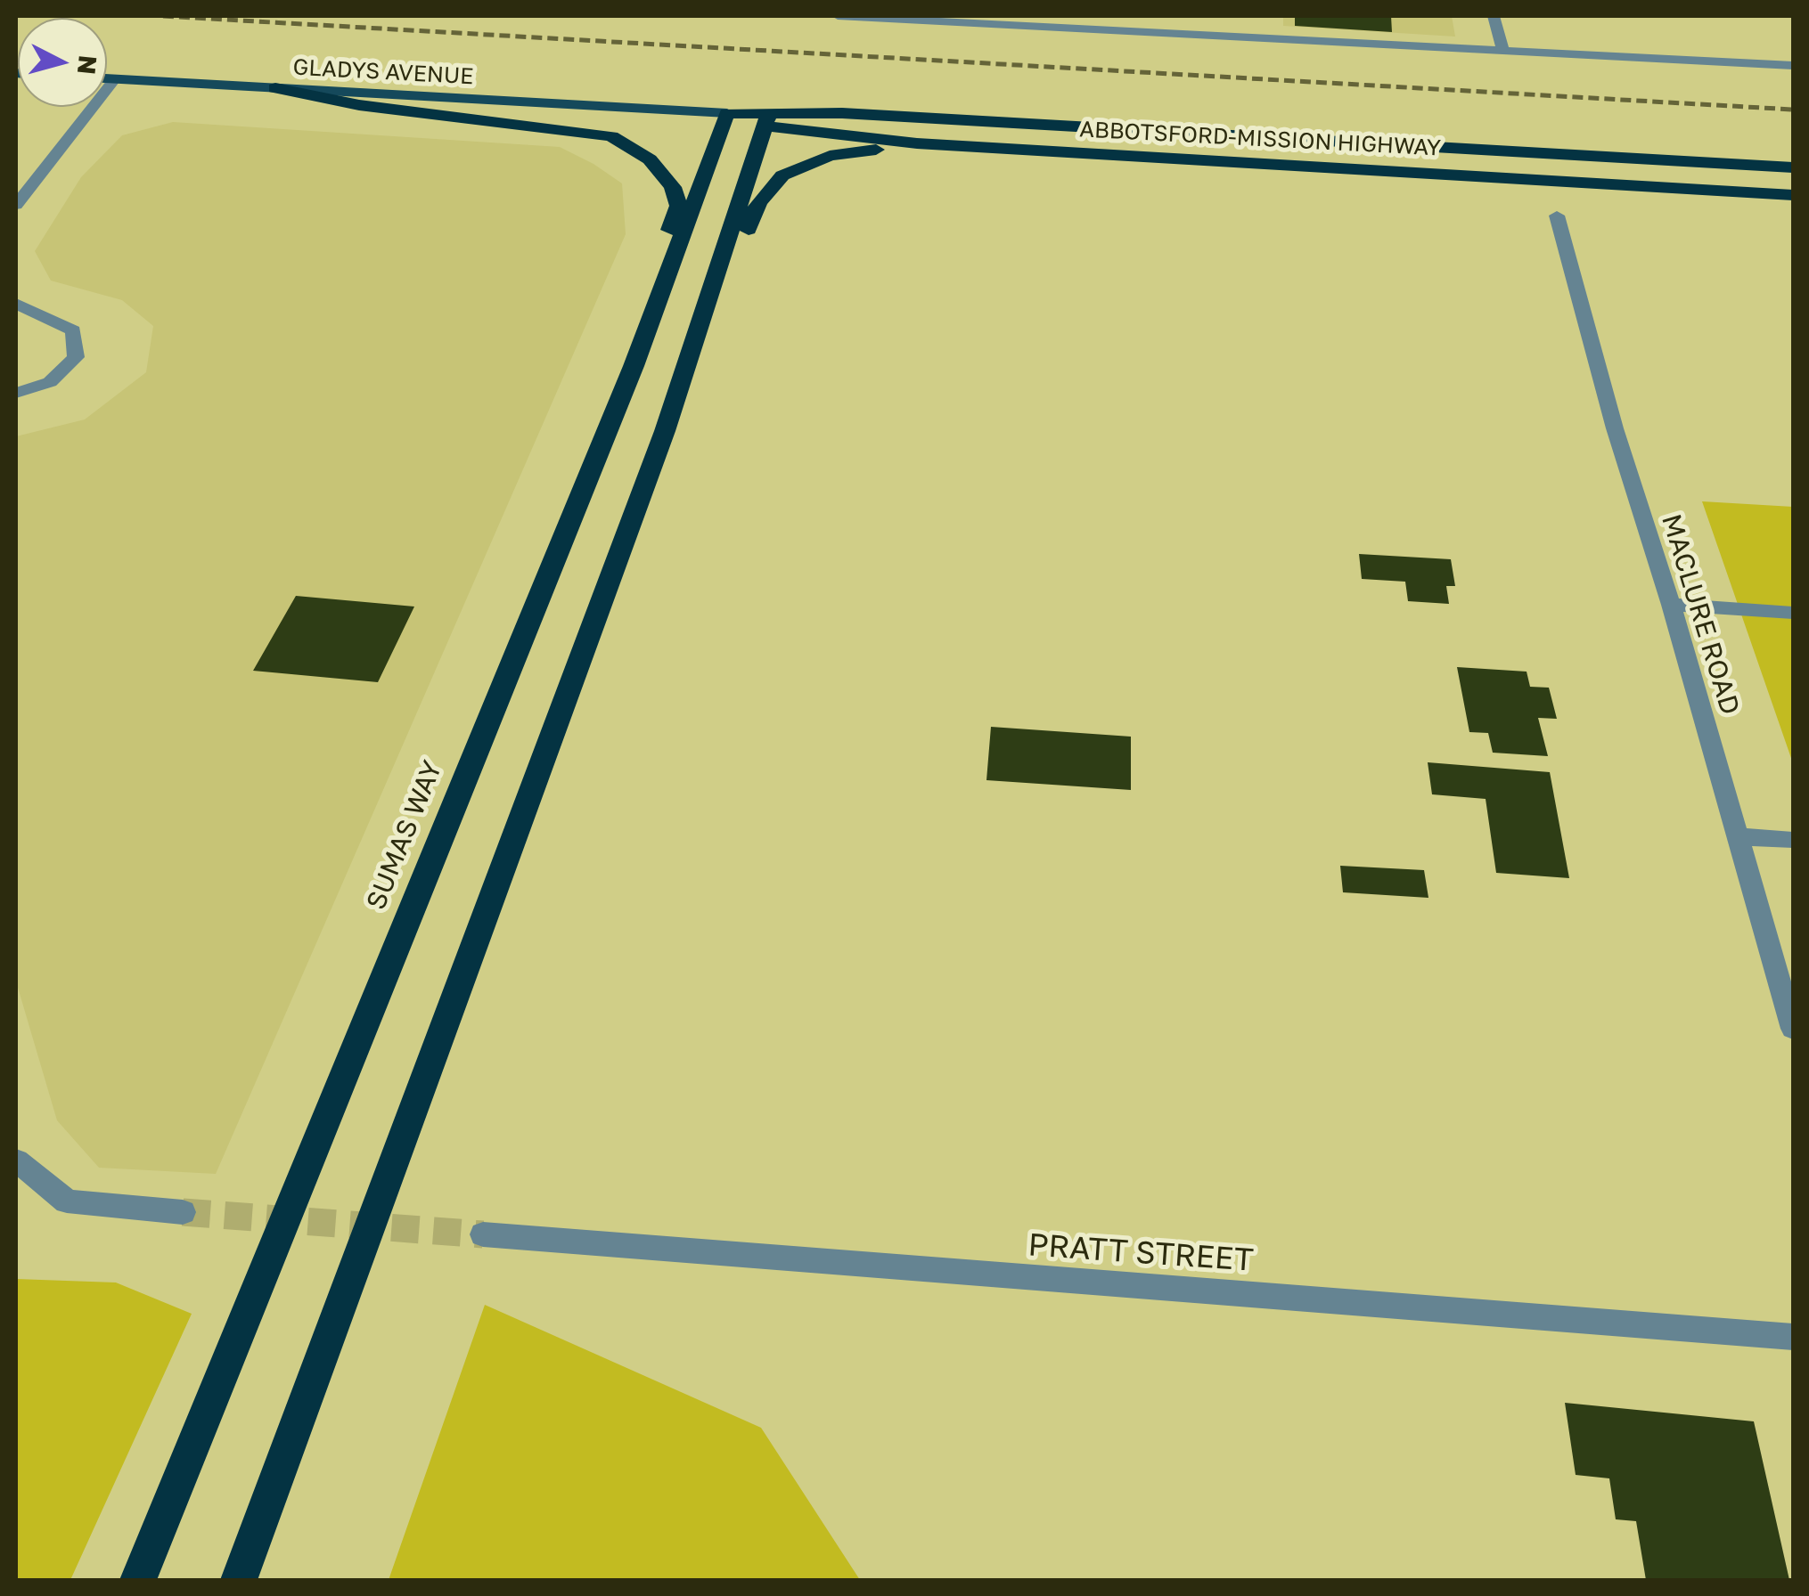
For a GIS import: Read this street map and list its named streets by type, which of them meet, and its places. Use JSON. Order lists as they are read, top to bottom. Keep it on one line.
{"streets":{"highway":["ABBOTSFORD-MISSION HIGHWAY","SUMAS WAY"],"main road":["GLADYS AVENUE"],"street":["MACLURE ROAD","PRATT STREET"]},"crossings":[["GLADYS AVENUE","ABBOTSFORD-MISSION HIGHWAY"],["GLADYS AVENUE","SUMAS WAY"],["ABBOTSFORD-MISSION HIGHWAY","SUMAS WAY"]],"north":"right"}
